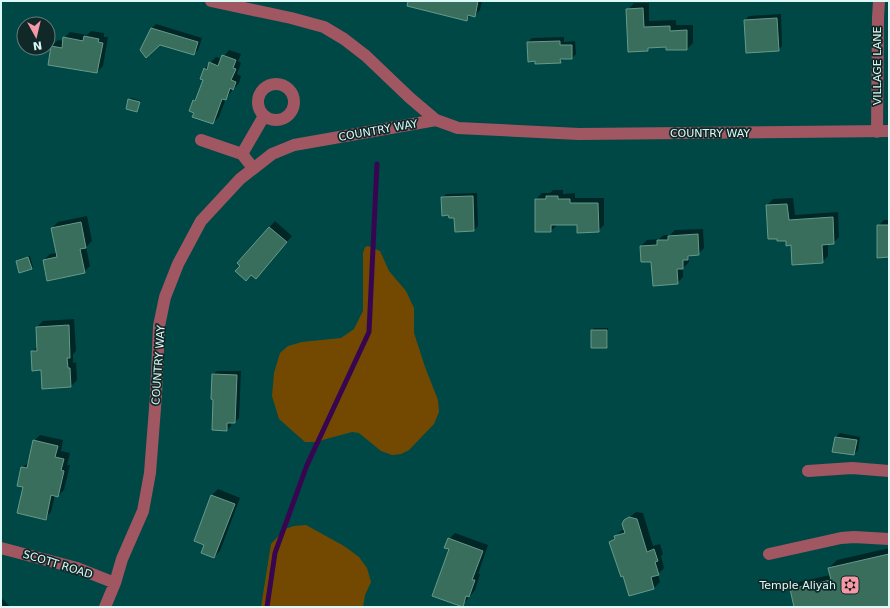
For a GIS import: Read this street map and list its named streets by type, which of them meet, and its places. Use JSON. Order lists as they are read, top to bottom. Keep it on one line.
{"streets":{"street":["VILLAGE LANE","COUNTRY WAY","SCOTT ROAD"]},"crossings":[["VILLAGE LANE","COUNTRY WAY"],["COUNTRY WAY","SCOTT ROAD"]],"places":{"synagogue":["Temple Aliyah"]},"north":"bottom"}
